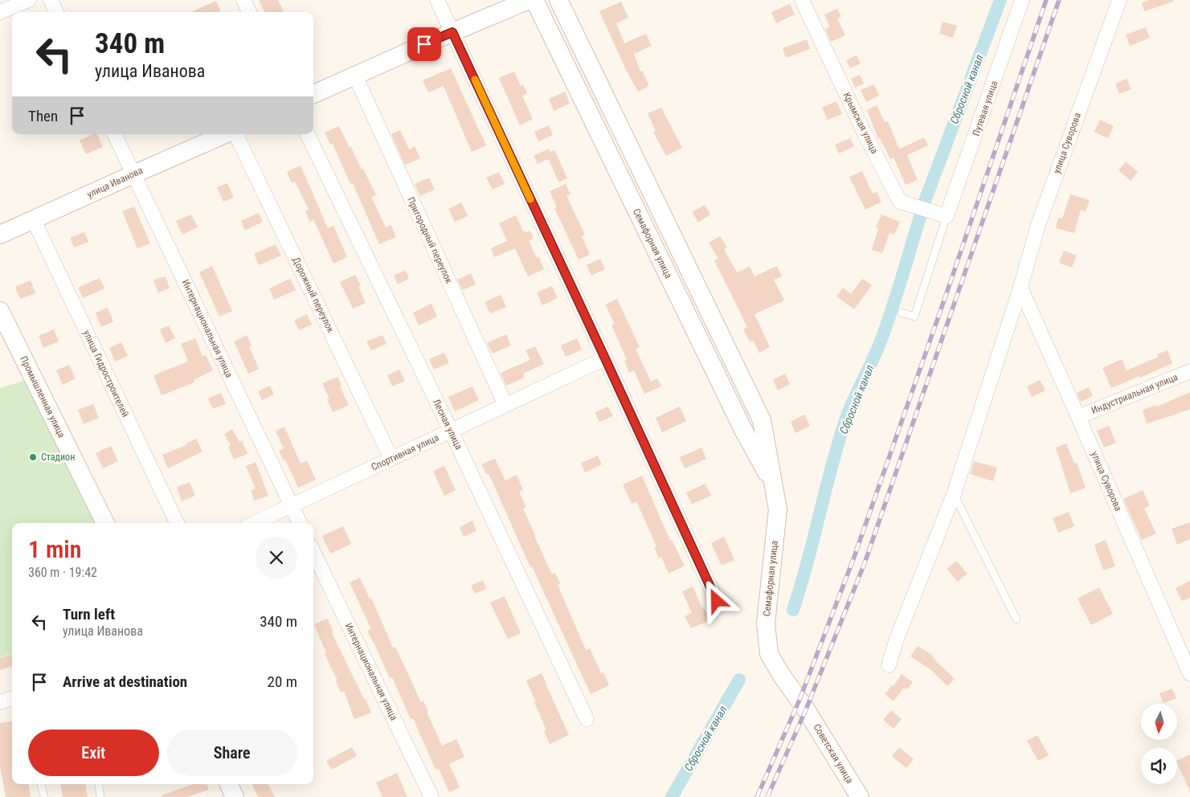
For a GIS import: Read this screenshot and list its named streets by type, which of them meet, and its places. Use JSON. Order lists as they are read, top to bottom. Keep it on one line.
{"streets":{"street":["Путевая улица","Крымская улица","улица Суворова","улица Иванова","Пригородный переулок","Семафорная улица","Дорожный переулок","Интернациональная улица","улица Гидростроителей","Индустриальная улица","Промышленная улица","Лесная улица","Спортивная улица","Советская улица"]},"crossings":[["Путевая улица","Крымская улица"],["улица Суворова","Индустриальная улица"],["улица Иванова","Интернациональная улица"],["улица Иванова","улица Гидростроителей"],["Пригородный переулок","Спортивная улица"],["Семафорная улица","Советская улица"],["Дорожный переулок","Спортивная улица"],["Интернациональная улица","Спортивная улица"],["Лесная улица","Спортивная улица"]],"water":["Сбросной канал"],"places":["Стадион"],"north":"bottom","page":{"turn":["340 m","улица Иванова"],"then":"Then","heading":["1 min","360 m · 19:42"],"list":[{"name":"Turn left","note":"улица Иванова","value":"340 m"},{"name":"Arrive at destination","value":"20 m"}],"buttons":["Exit","Share"]}}
